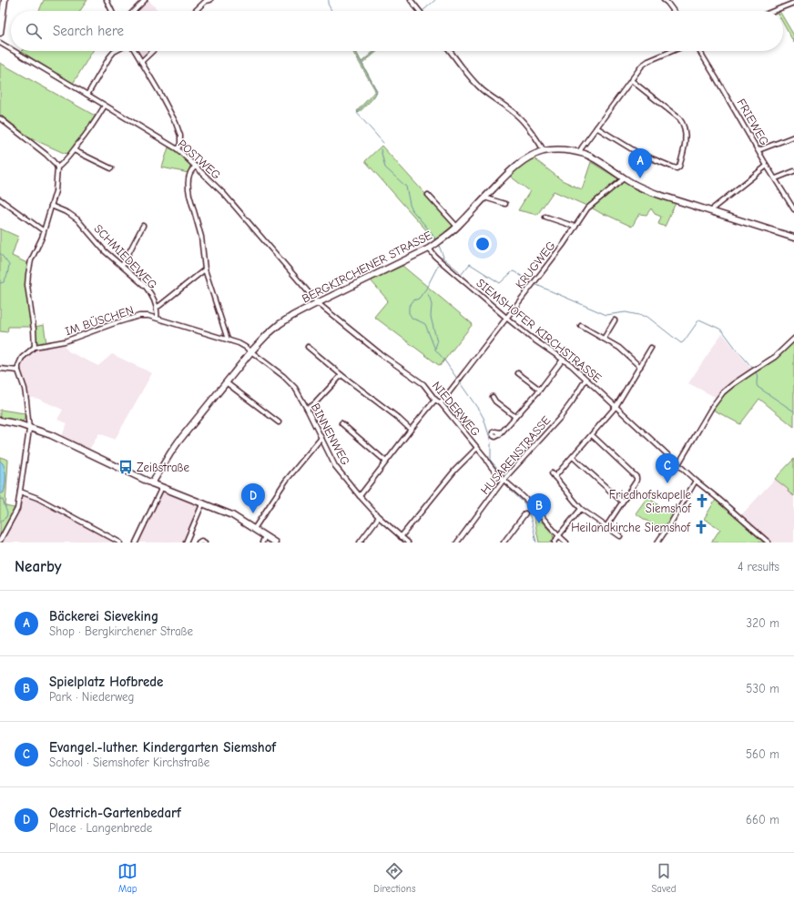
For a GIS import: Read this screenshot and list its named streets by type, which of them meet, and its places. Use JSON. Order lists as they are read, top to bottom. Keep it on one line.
{"streets":{"street":["FRIEWEG","POSTWEG","SCHMIEDEWEG","KRUGWEG","BERGKIRCHENER STRASSE","IM BÜSCHEN","SIEMSHOFER KIRCHSTRASSE","NIEDERWEG","BINNENWEG","HUSARENSTRASSE"]},"crossings":[["POSTWEG","BERGKIRCHENER STRASSE"],["POSTWEG","NIEDERWEG"],["SCHMIEDEWEG","IM BÜSCHEN"],["KRUGWEG","BERGKIRCHENER STRASSE"],["KRUGWEG","SIEMSHOFER KIRCHSTRASSE"],["KRUGWEG","NIEDERWEG"],["BERGKIRCHENER STRASSE","IM BÜSCHEN"],["BERGKIRCHENER STRASSE","SIEMSHOFER KIRCHSTRASSE"],["BERGKIRCHENER STRASSE","NIEDERWEG"],["BERGKIRCHENER STRASSE","BINNENWEG"],["IM BÜSCHEN","BINNENWEG"],["SIEMSHOFER KIRCHSTRASSE","HUSARENSTRASSE"],["NIEDERWEG","HUSARENSTRASSE"]],"places":{"bus stop":["Zeißstraße"],"church":["Friedhofskapelle Siemshof","Heilandkirche Siemshof"]},"page":{"search":"Search here","pins":["A","C","D","B"],"heading":["Nearby","4 results"],"list":[{"mark":"A","name":"Bäckerei Sieveking","note":"Shop · Bergkirchener Straße","value":"320 m"},{"mark":"B","name":"Spielplatz Hofbrede","note":"Park · Niederweg","value":"530 m"},{"mark":"C","name":"Evangel.-luther. Kindergarten Siemshof","note":"School · Siemshofer Kirchstraße","value":"560 m"},{"mark":"D","name":"Oestrich-Gartenbedarf","note":"Place · Langenbrede","value":"660 m"}],"nav":["Map","Directions","Saved"]}}
